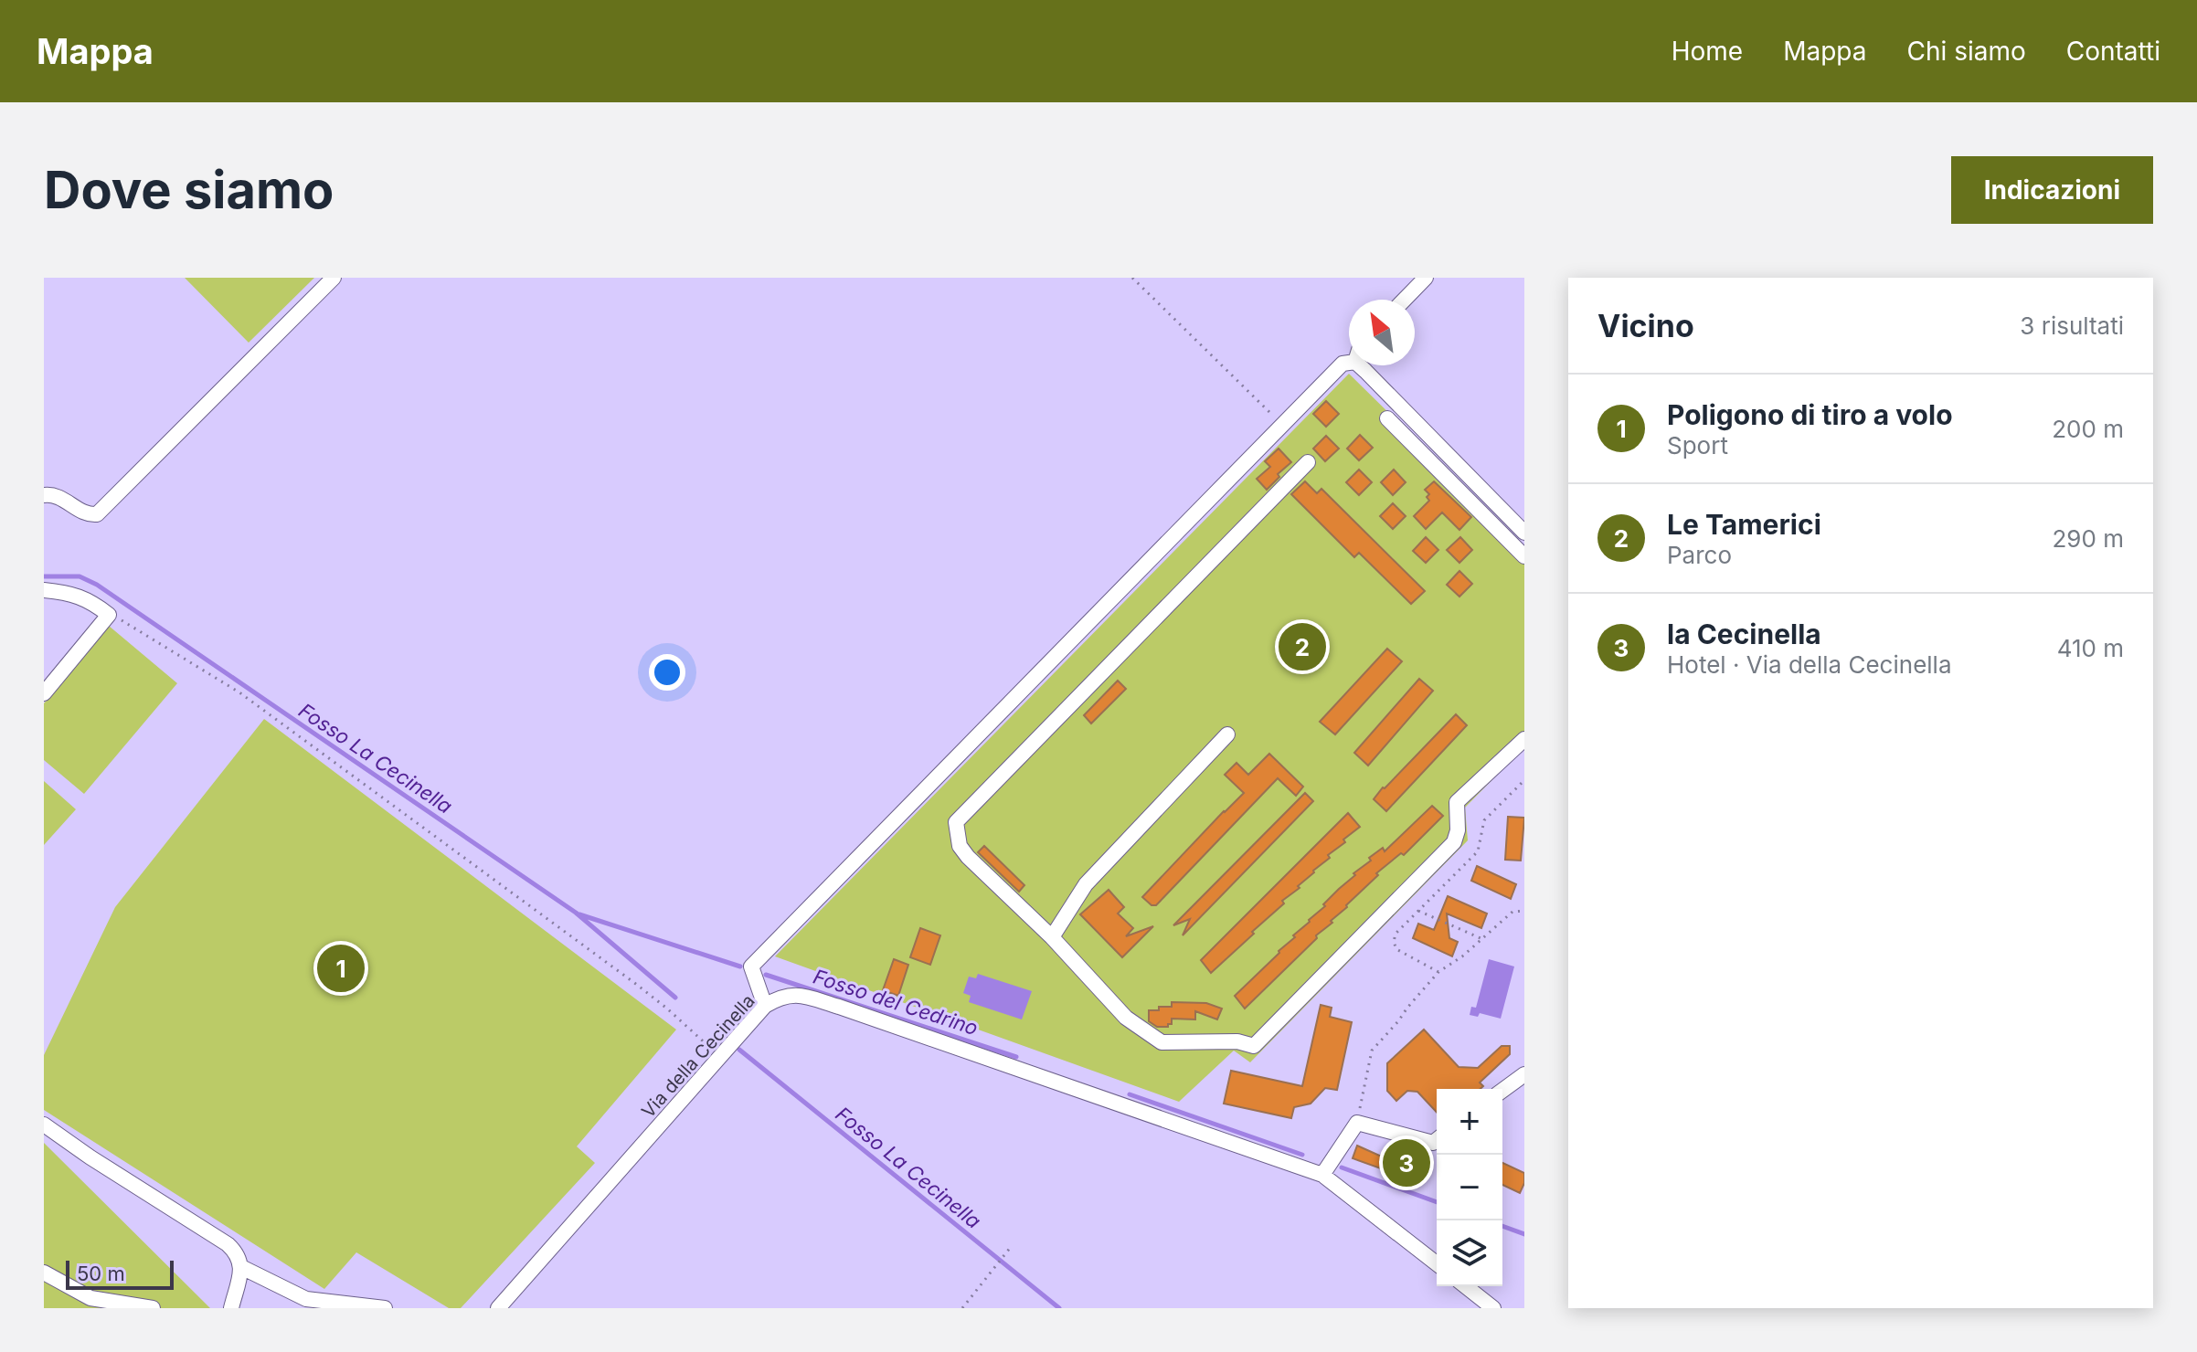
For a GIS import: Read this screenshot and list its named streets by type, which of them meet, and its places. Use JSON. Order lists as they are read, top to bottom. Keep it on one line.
{"streets":{"street":["Via della Cecinella"]},"water":["Fosso La Cecinella","Fosso del Cedrino"],"scale_bar":"50 m","north":"top left","page":{"header":"Mappa","nav":["Home","Mappa","Chi siamo","Contatti"],"buttons":"Indicazioni","title":"Dove siamo","heading":["Vicino","3 risultati"],"list":[{"mark":"1","name":"Poligono di tiro a volo","note":"Sport","value":"200 m"},{"mark":"2","name":"Le Tamerici","note":"Parco","value":"290 m"},{"mark":"3","name":"la Cecinella","note":"Hotel · Via della Cecinella","value":"410 m"}],"pins":["2","1","3"],"map_buttons":["+","−"],"scale":"50 m"}}
